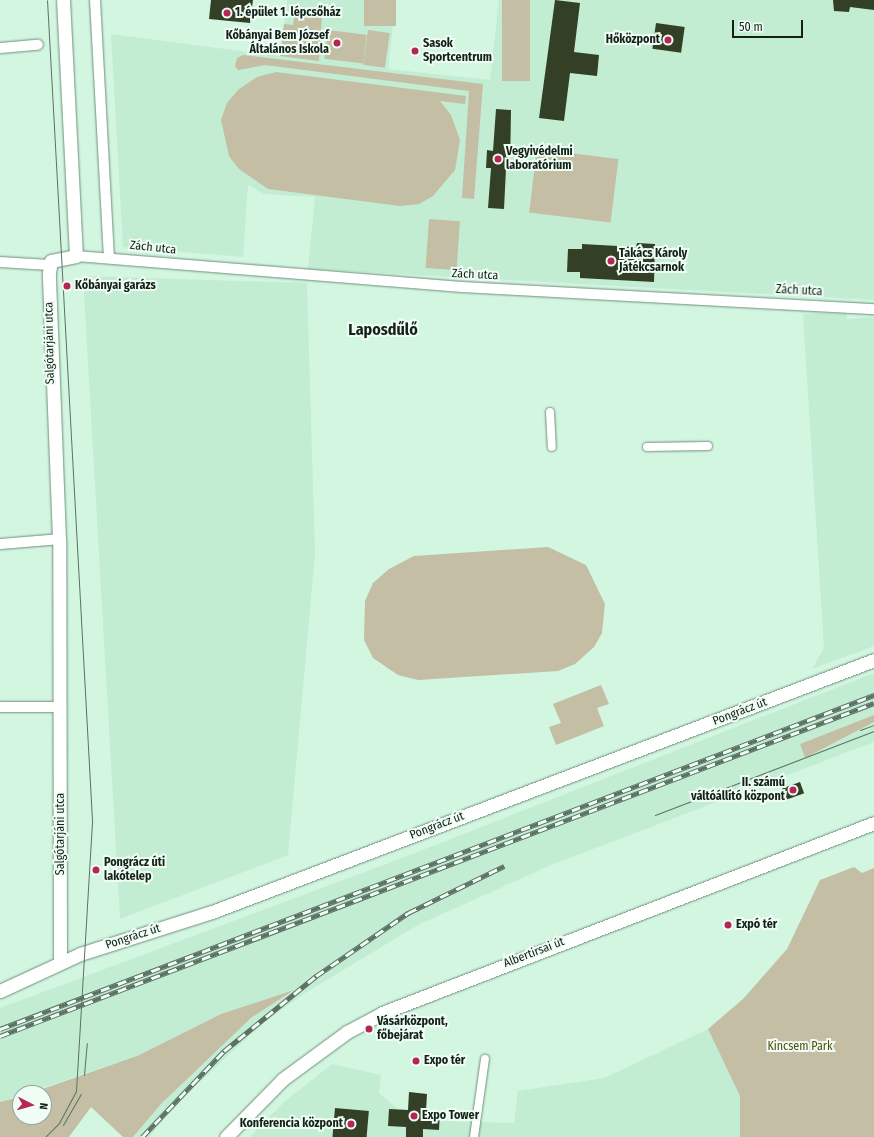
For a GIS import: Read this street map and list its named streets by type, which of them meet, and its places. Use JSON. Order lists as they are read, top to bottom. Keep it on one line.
{"streets":{"street":["Zách utca","Salgótarjáni utca","Pongrácz út","Albertirsai út"]},"crossings":[["Salgótarjáni utca","Pongrácz út"]],"districts":["Laposdűlő"],"parks":["Kincsem Park"],"places":["1. épület 1. lépcsőház","Hőközpont","Kőbányai Bem József Általános Iskola","Sasok Sportcentrum","Vegyivédelmi laboratórium","Takács Károly Játékcsarnok","Kőbányai garázs","II. számú váltóállító központ","Pongrácz úti lakótelep","Expó tér","Vásárközpont, főbejárat","Expo tér","Expo Tower","Konferencia központ"],"scale_bar":"50 m","north":"right"}
